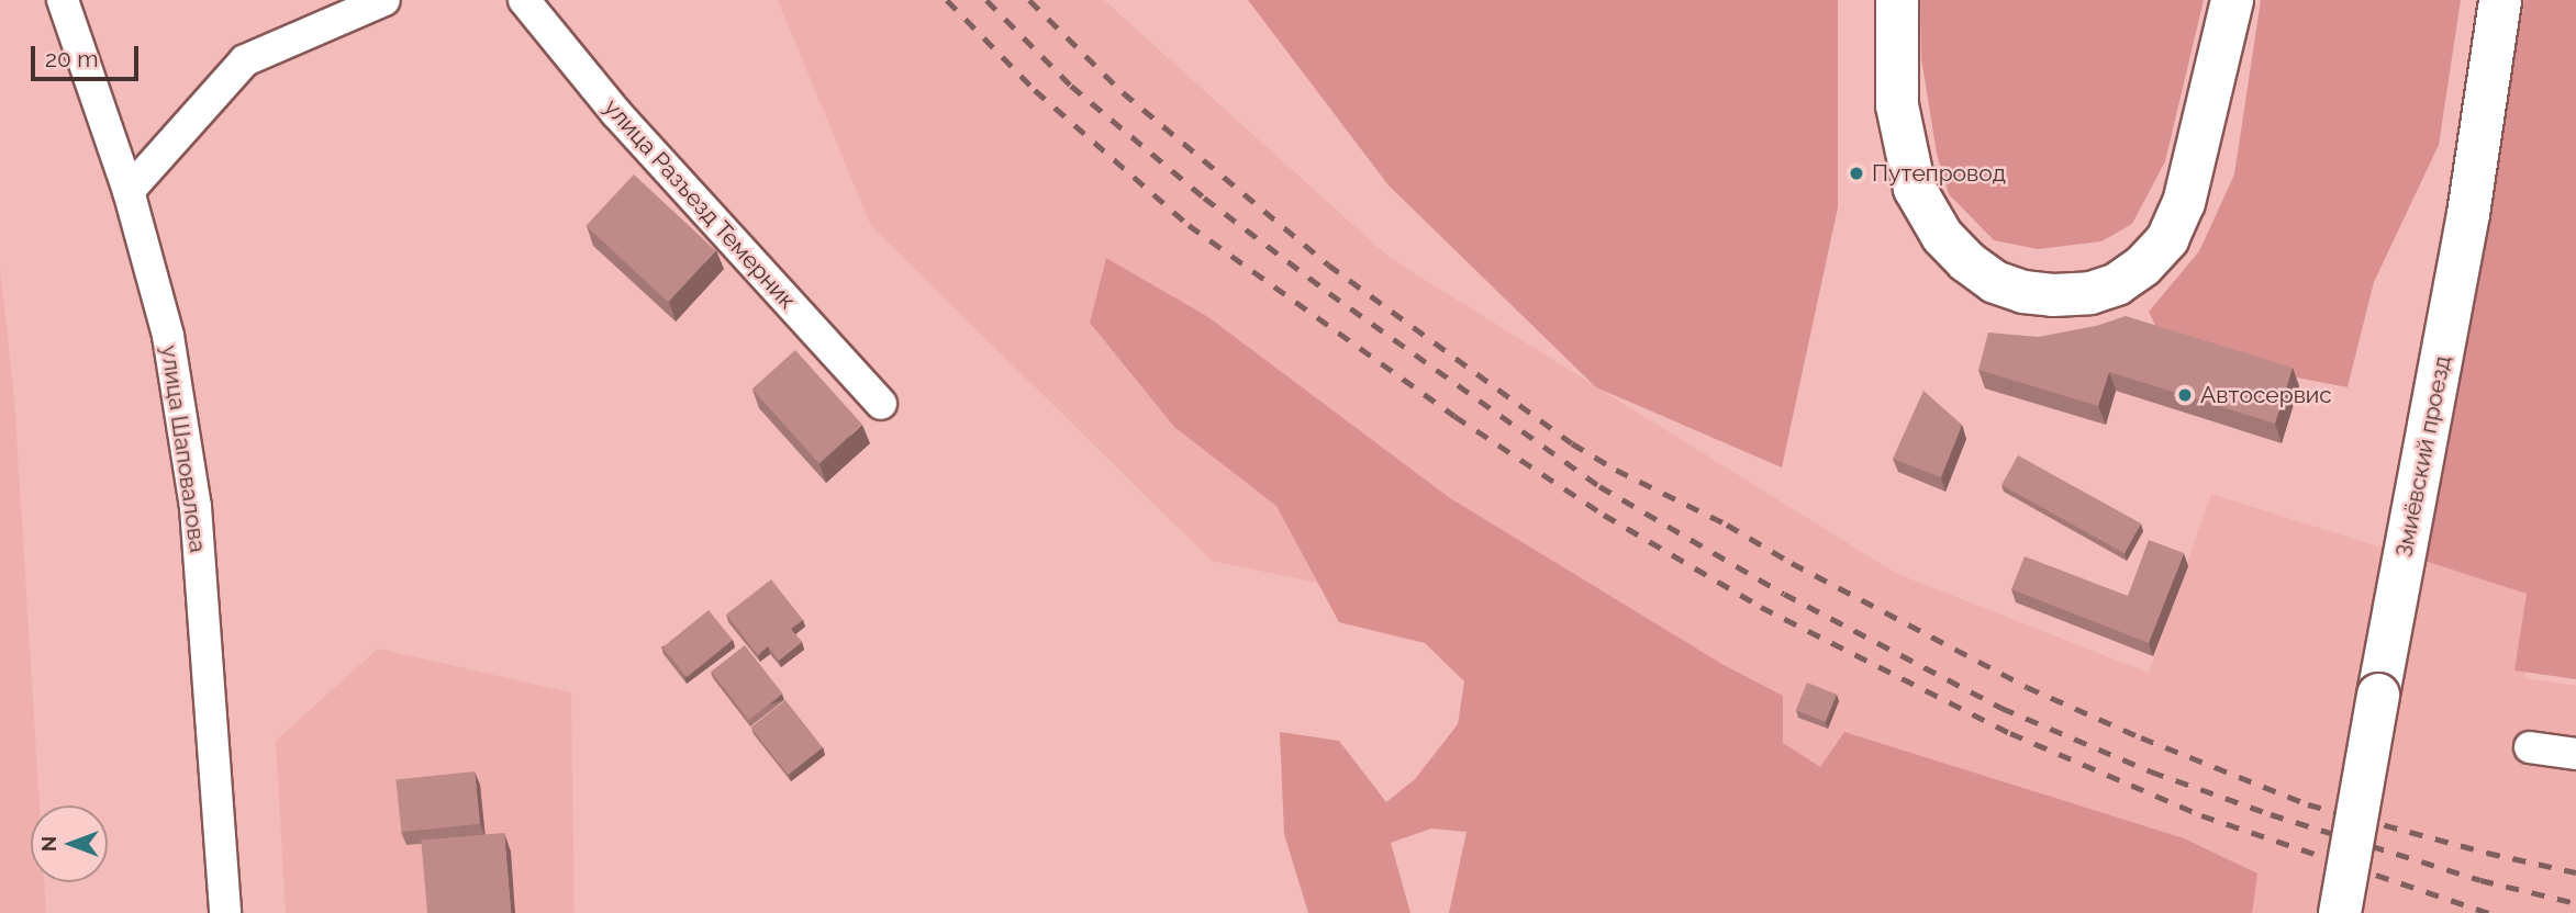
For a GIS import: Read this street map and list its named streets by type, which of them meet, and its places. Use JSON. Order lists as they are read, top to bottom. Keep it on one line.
{"streets":{"main road":["Змиёвский проезд"],"street":["улица Разъезд Темерник","улица Шаповалова"]},"places":["Путепровод","Автосервис"],"scale_bar":"20 m","north":"left"}
